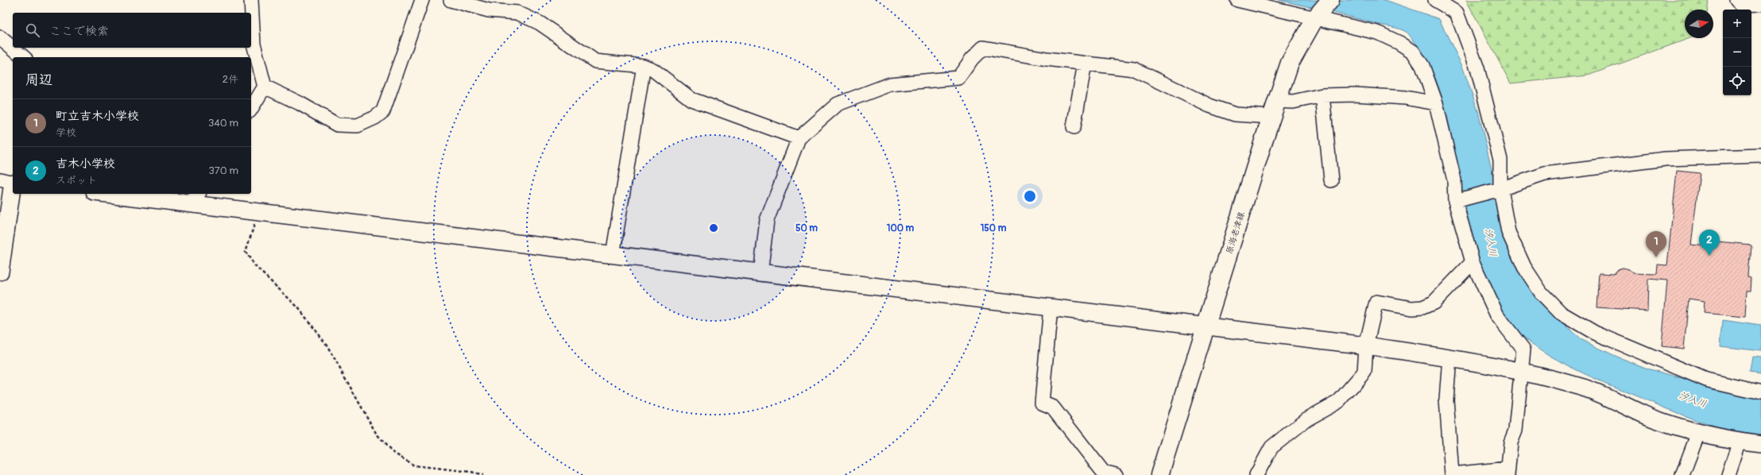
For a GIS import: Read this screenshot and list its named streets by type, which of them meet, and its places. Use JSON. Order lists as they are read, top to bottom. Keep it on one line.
{"streets":{"main road":["原海老津線"]},"water":["汐入川"],"north":"right","page":{"map_buttons":["+","−"],"search":"ここで検索","heading":["周辺","2件"],"list":[{"mark":"1","name":"町立吉木小学校","note":"学校","value":"340 m"},{"mark":"2","name":"吉木小学校","note":"スポット","value":"370 m"}],"pins":["2","1"]},"rings":["50 m","100 m","150 m"]}
